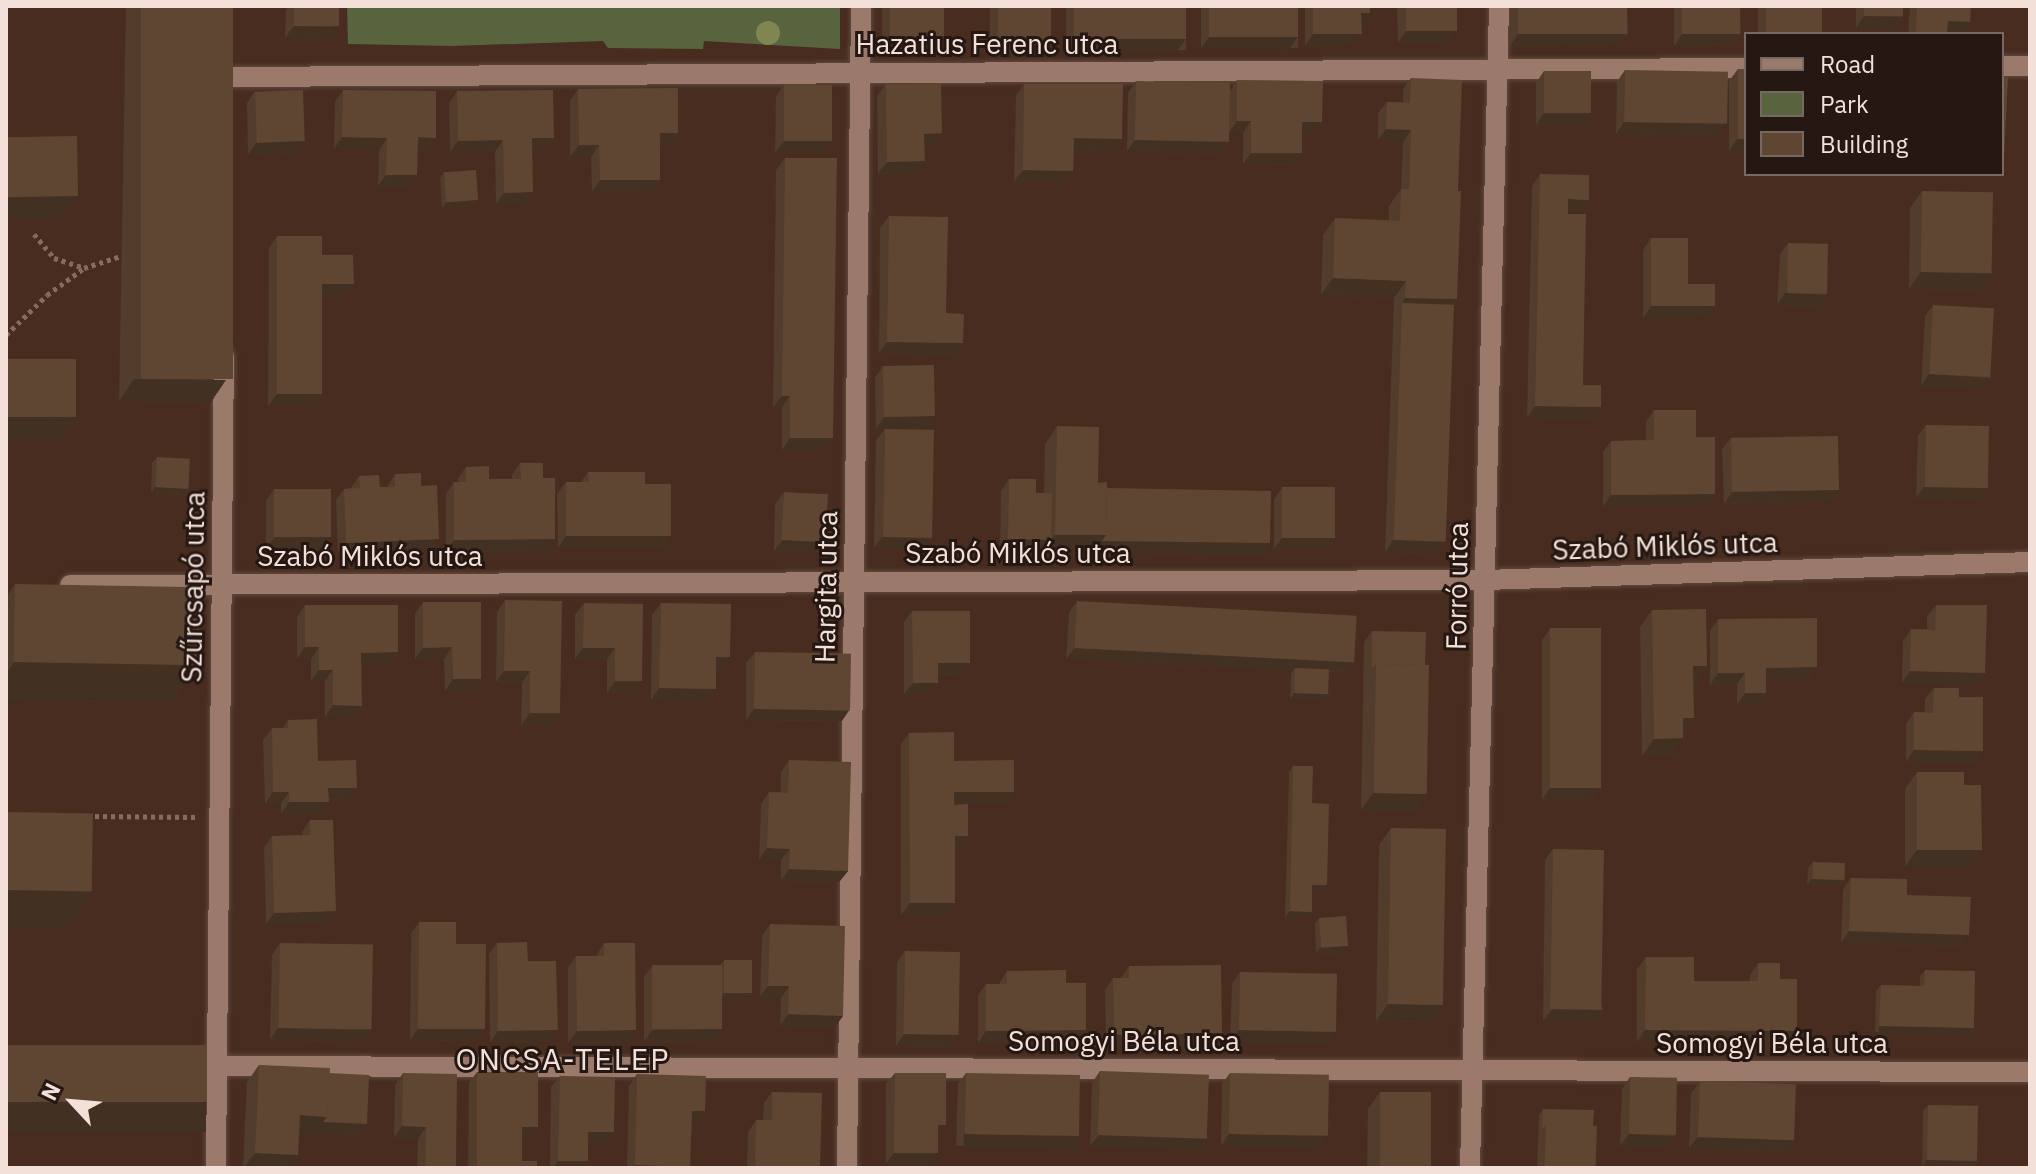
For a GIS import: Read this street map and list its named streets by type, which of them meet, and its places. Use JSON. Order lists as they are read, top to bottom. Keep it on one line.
{"streets":{"street":["Hazatius Ferenc utca","Szabó Miklós utca","Forró utca","Szűrcsapó utca","Hargita utca","Somogyi Béla utca"]},"crossings":[["Hazatius Ferenc utca","Forró utca"],["Hazatius Ferenc utca","Hargita utca"],["Szabó Miklós utca","Forró utca"],["Szabó Miklós utca","Szűrcsapó utca"],["Szabó Miklós utca","Hargita utca"],["Forró utca","Somogyi Béla utca"],["Szűrcsapó utca","Somogyi Béla utca"],["Hargita utca","Somogyi Béla utca"]],"districts":["ONCSA-TELEP"],"legend":["Road","Park","Building"],"north":"top left"}
